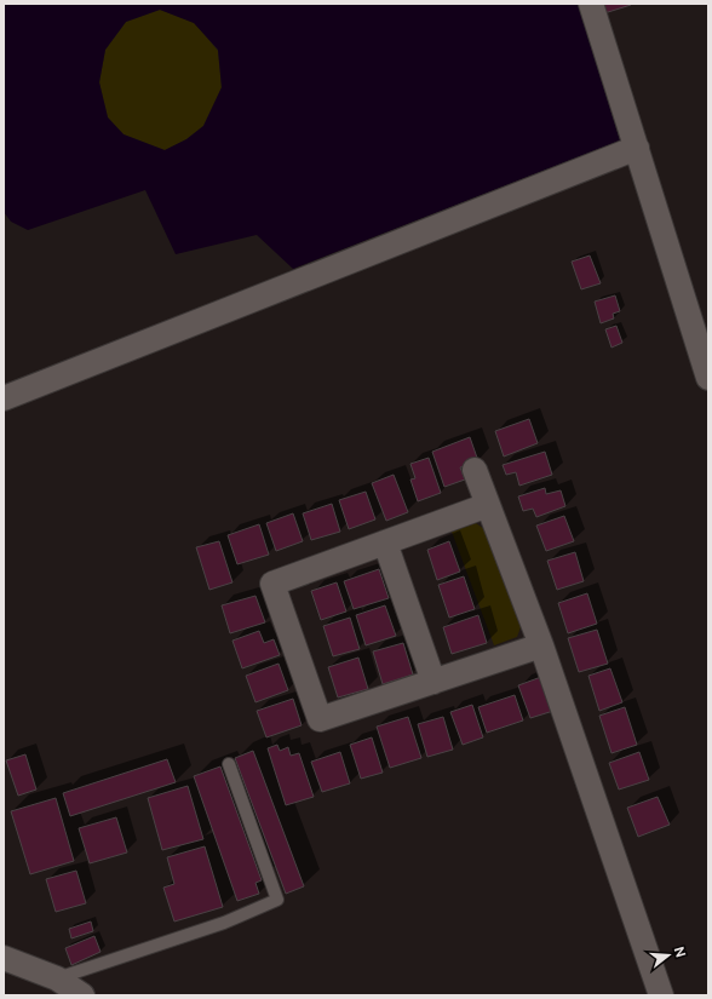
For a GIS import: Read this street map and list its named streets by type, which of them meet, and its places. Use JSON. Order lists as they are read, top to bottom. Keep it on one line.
{"north":"right"}
